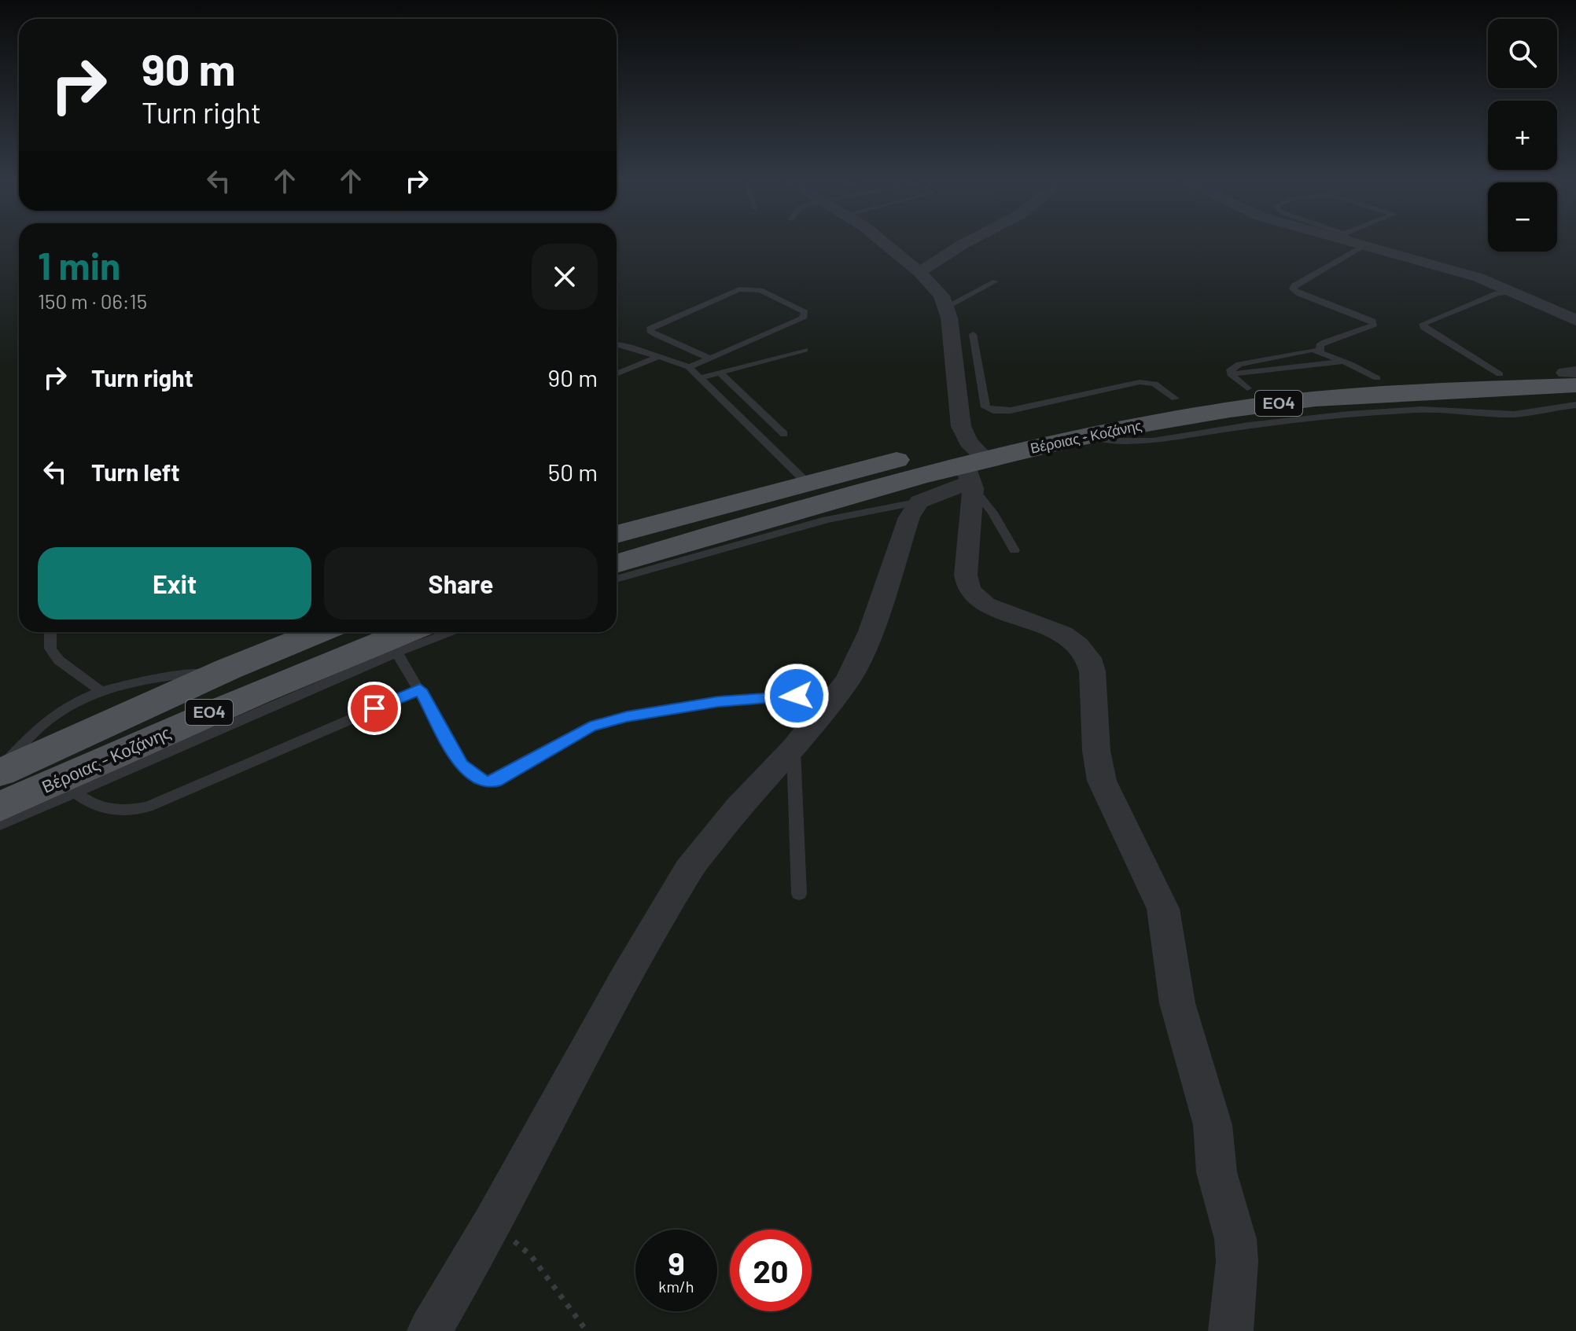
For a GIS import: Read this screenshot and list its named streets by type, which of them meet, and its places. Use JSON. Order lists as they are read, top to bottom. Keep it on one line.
{"streets":{"main road":["ΕΟ4","Βέροιας - Κοζάνης"]},"page":{"map_buttons":["+","−"],"turn":["90 m","Turn right"],"heading":["1 min","150 m · 06:15"],"list":[{"name":"Turn right","value":"90 m"},{"name":"Turn left","value":"50 m"}],"buttons":["Exit","Share"],"speed":"9 km/h","limit":"20"}}
